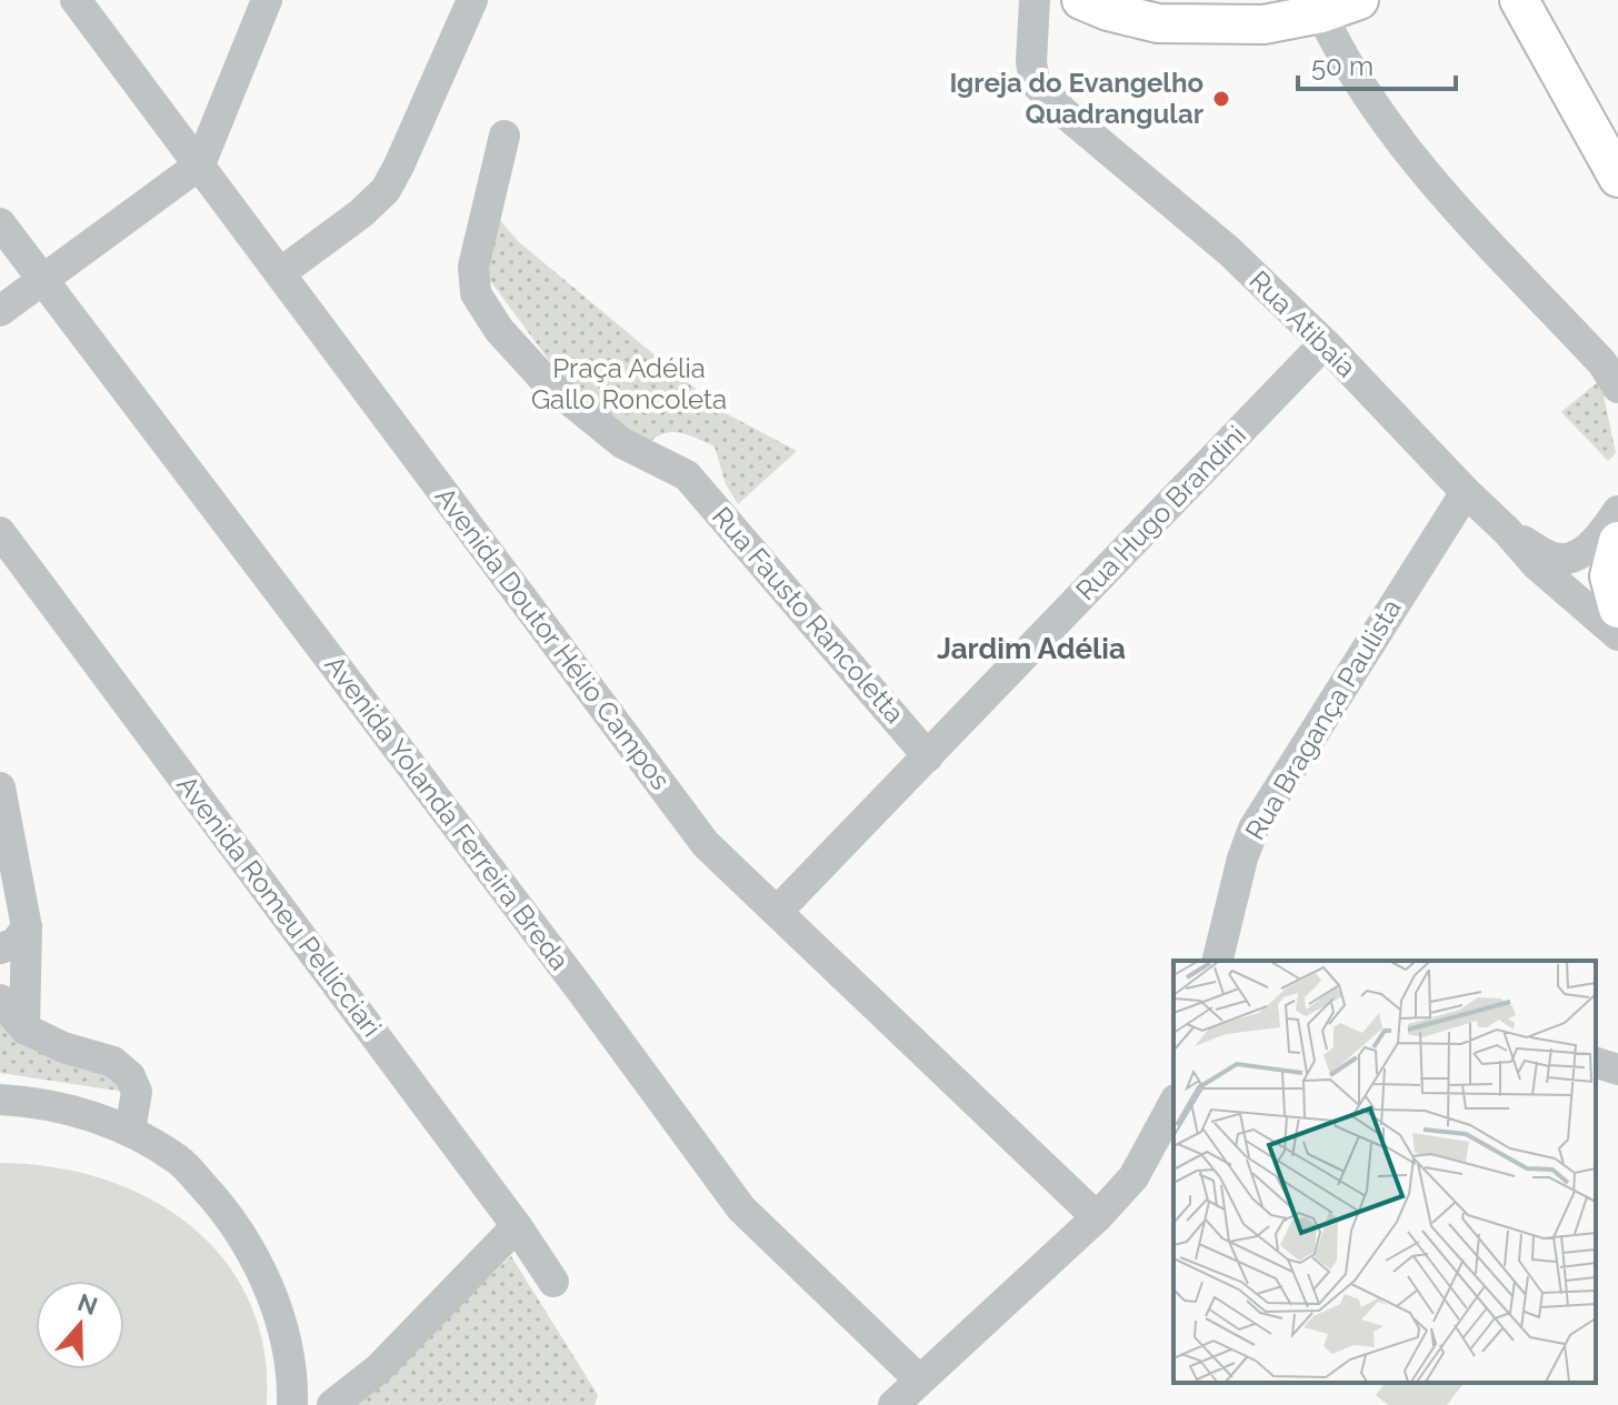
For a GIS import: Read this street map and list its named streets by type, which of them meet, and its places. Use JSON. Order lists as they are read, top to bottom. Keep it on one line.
{"streets":{"street":["Rua Atibaia","Rua Hugo Brandini","Rua Fausto Rancoletta","Avenida Doutor Hélio Campos","Rua Bragança Paulista","Avenida Yolanda Ferreira Breda","Avenida Romeu Pellicciari"]},"crossings":[["Rua Atibaia","Rua Hugo Brandini"],["Rua Atibaia","Rua Bragança Paulista"],["Rua Hugo Brandini","Rua Fausto Rancoletta"],["Rua Hugo Brandini","Avenida Doutor Hélio Campos"]],"districts":["Jardim Adélia"],"parks":["Praça Adélia Gallo Roncoleta"],"places":["Igreja do Evangelho Quadrangular"],"scale_bar":"50 m","north":"top"}
